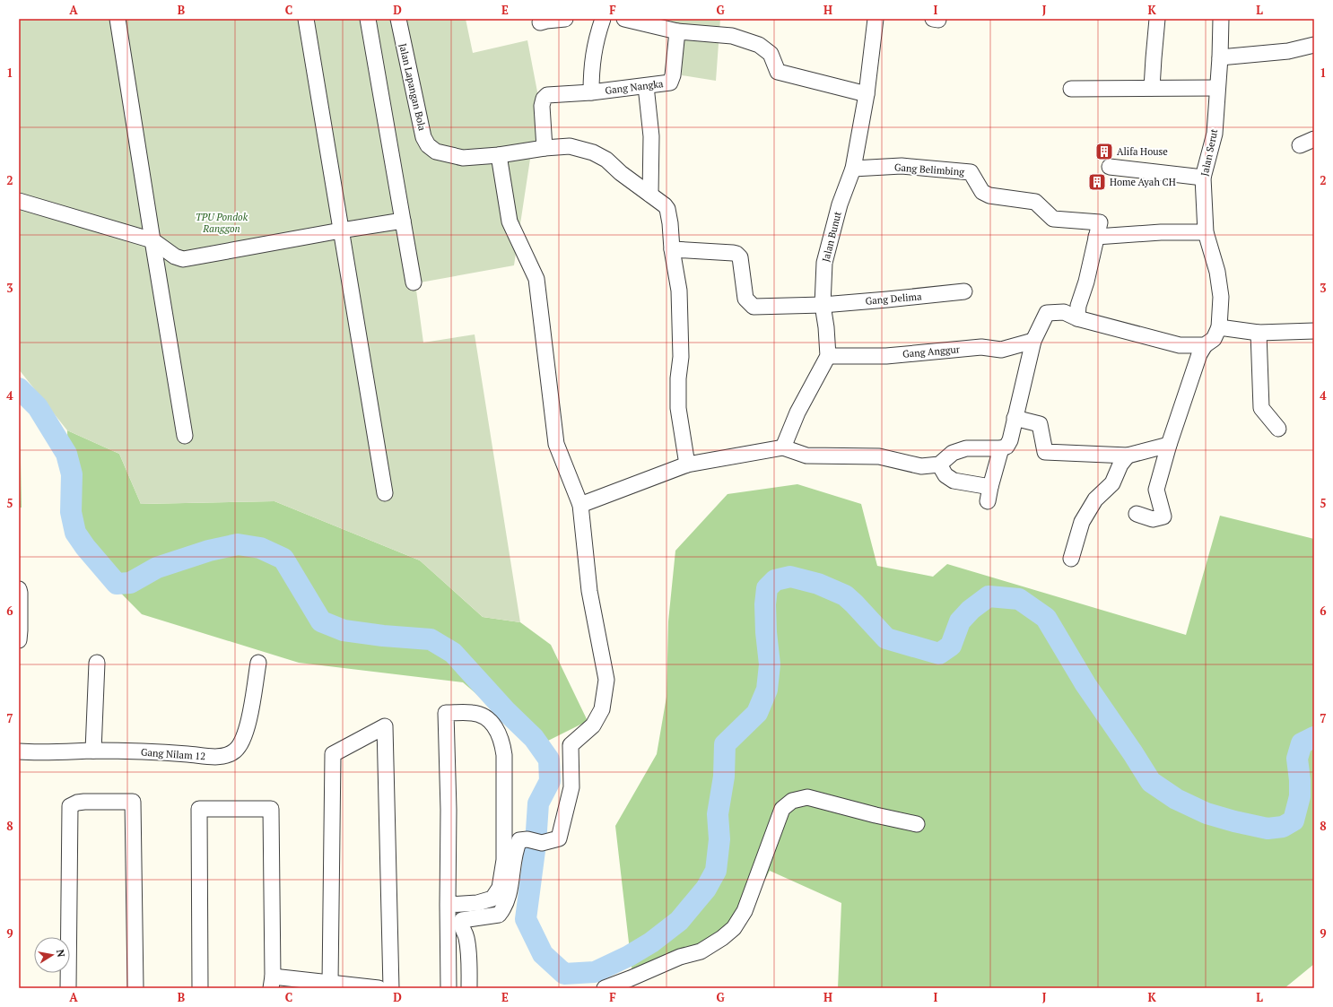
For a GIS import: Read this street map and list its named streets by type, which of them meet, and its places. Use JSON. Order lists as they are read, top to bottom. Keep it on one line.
{"streets":{"street":["Jalan Lapangan Bola","Gang Nangka","Jalan Serut","Gang Belimbing","Jalan Bunut","Gang Delima","Gang Anggur","Gang Nilam 12"]},"crossings":[["Gang Belimbing","Jalan Bunut"],["Jalan Bunut","Gang Delima"],["Jalan Bunut","Gang Anggur"]],"parks":["TPU Pondok Ranggon"],"places":{"building":["Alifa House","Home Ayah CH"]},"north":"right","grid":{"columns":["A","B","C","D","E","F","G","H","I","J","K","L"],"rows":["1","2","3","4","5","6","7","8","9"]}}
